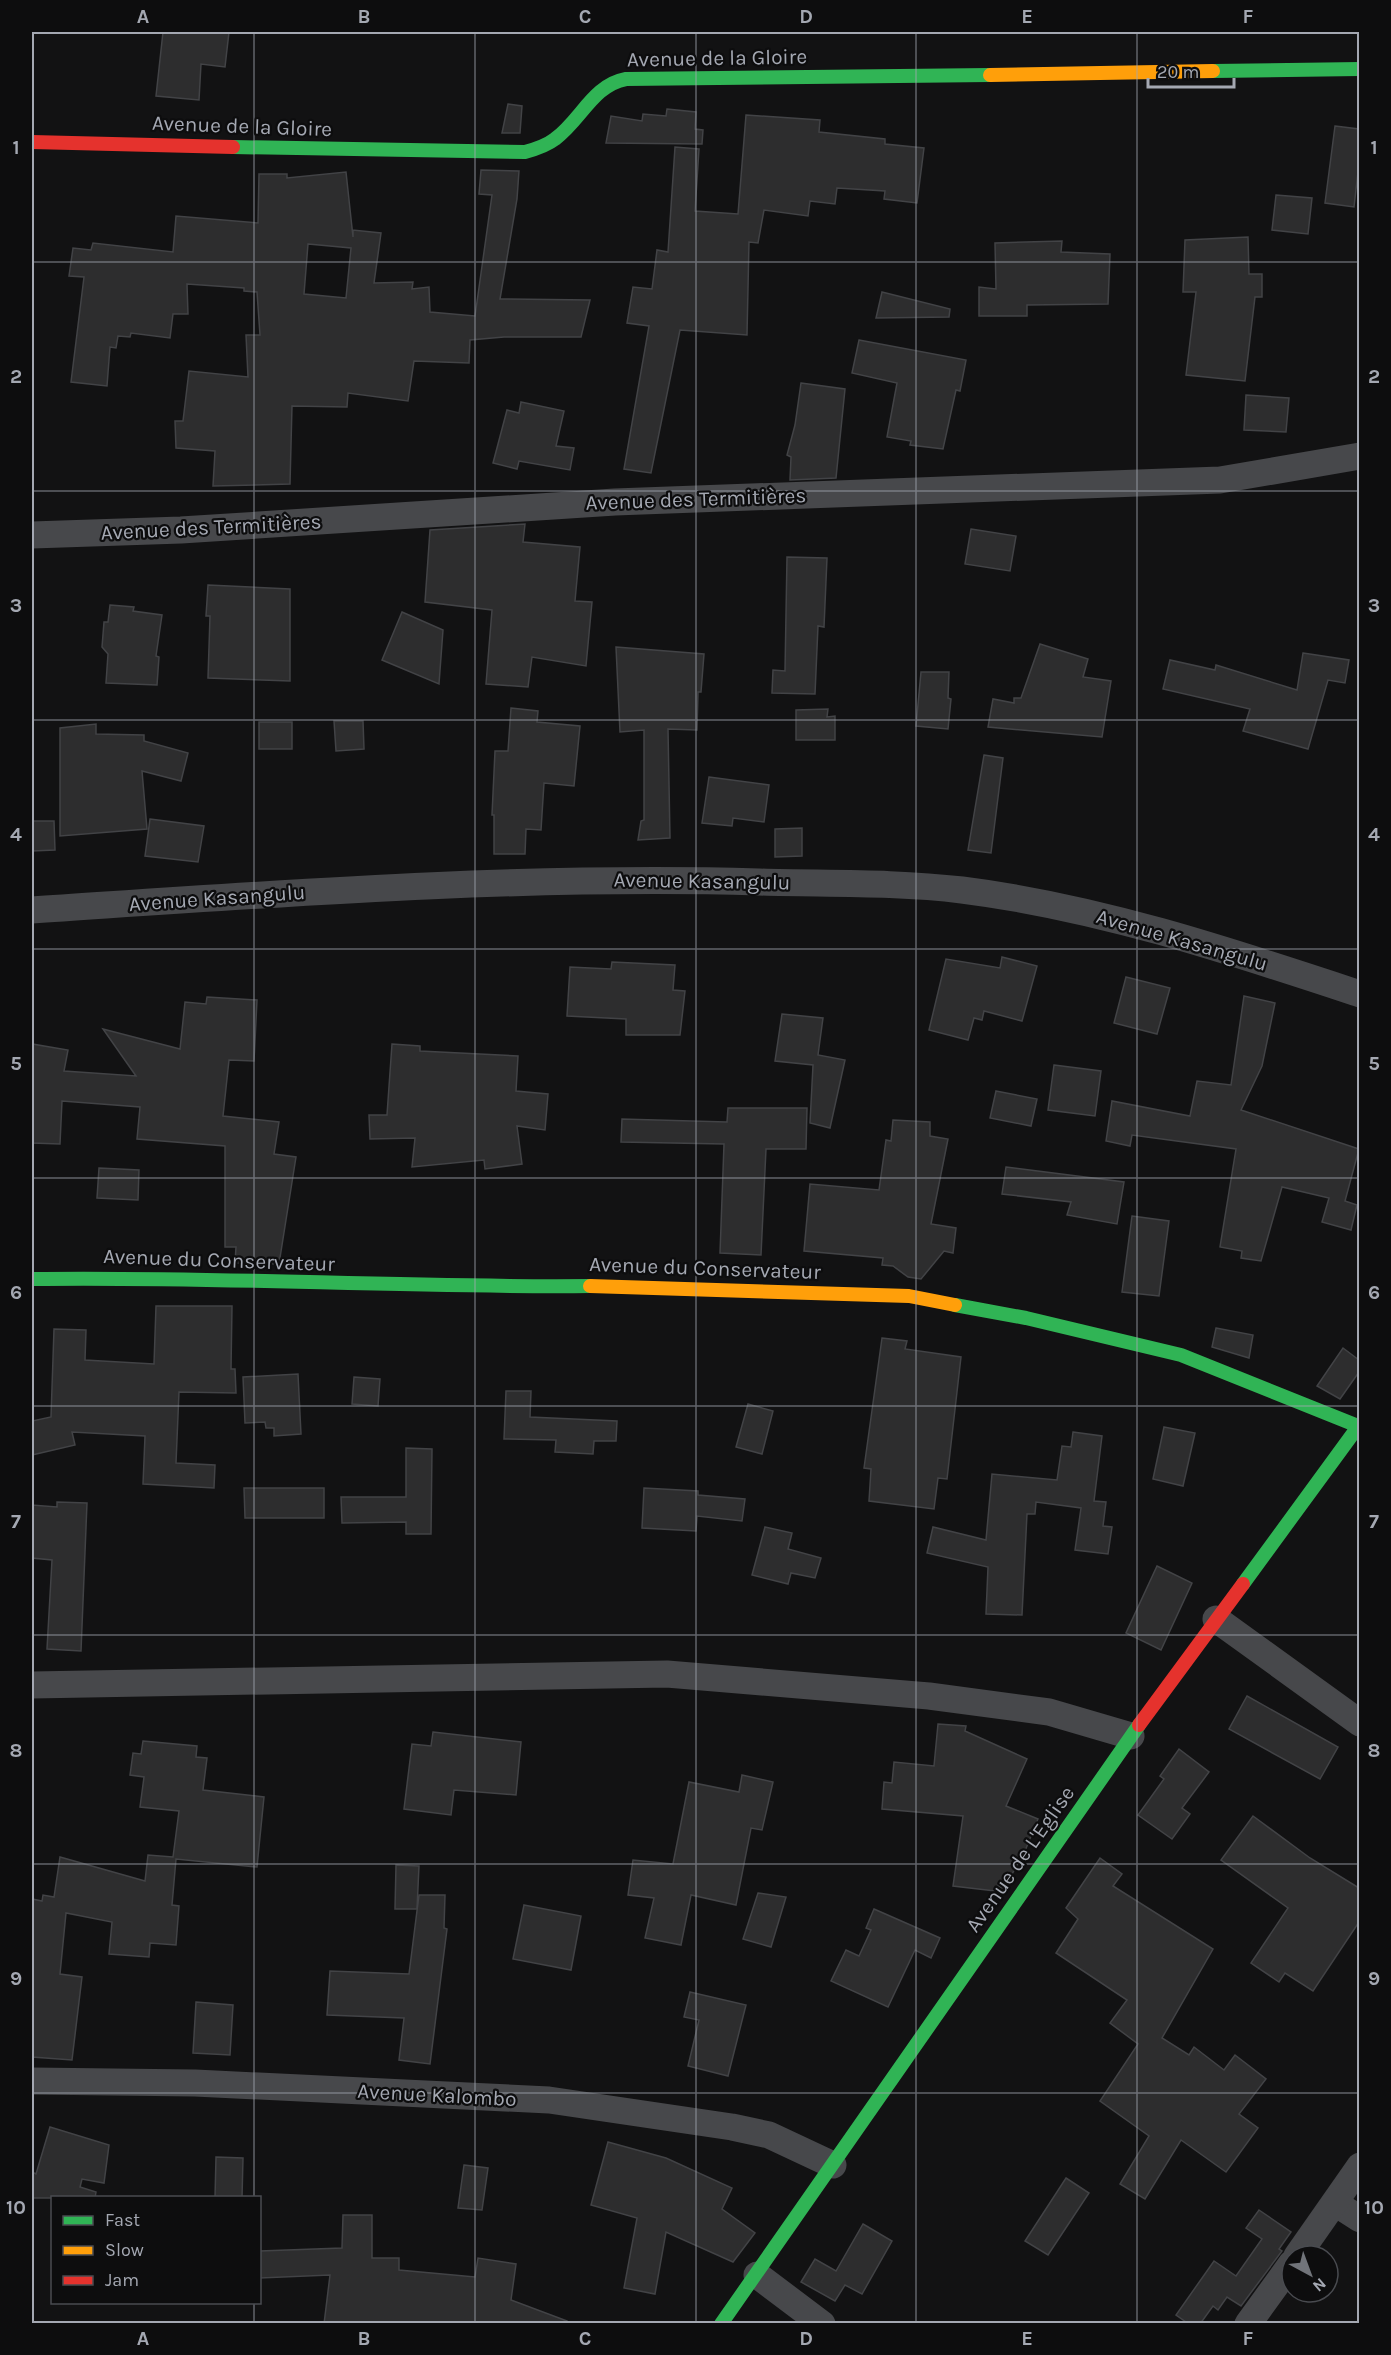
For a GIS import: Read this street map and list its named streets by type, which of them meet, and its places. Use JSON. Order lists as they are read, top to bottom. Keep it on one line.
{"streets":{"street":["Avenue de la Gloire","Avenue des Termitières","Avenue Kasangulu","Avenue du Conservateur","Avenue de L'Eglise","Avenue Kalombo"]},"crossings":[["Avenue du Conservateur","Avenue de L'Eglise"],["Avenue de L'Eglise","Avenue Kalombo"]],"legend":["Fast","Slow","Jam"],"scale_bar":"20 m","north":"bottom right","grid":{"columns":["A","B","C","D","E","F"],"rows":["1","2","3","4","5","6","7","8","9","10"]}}
